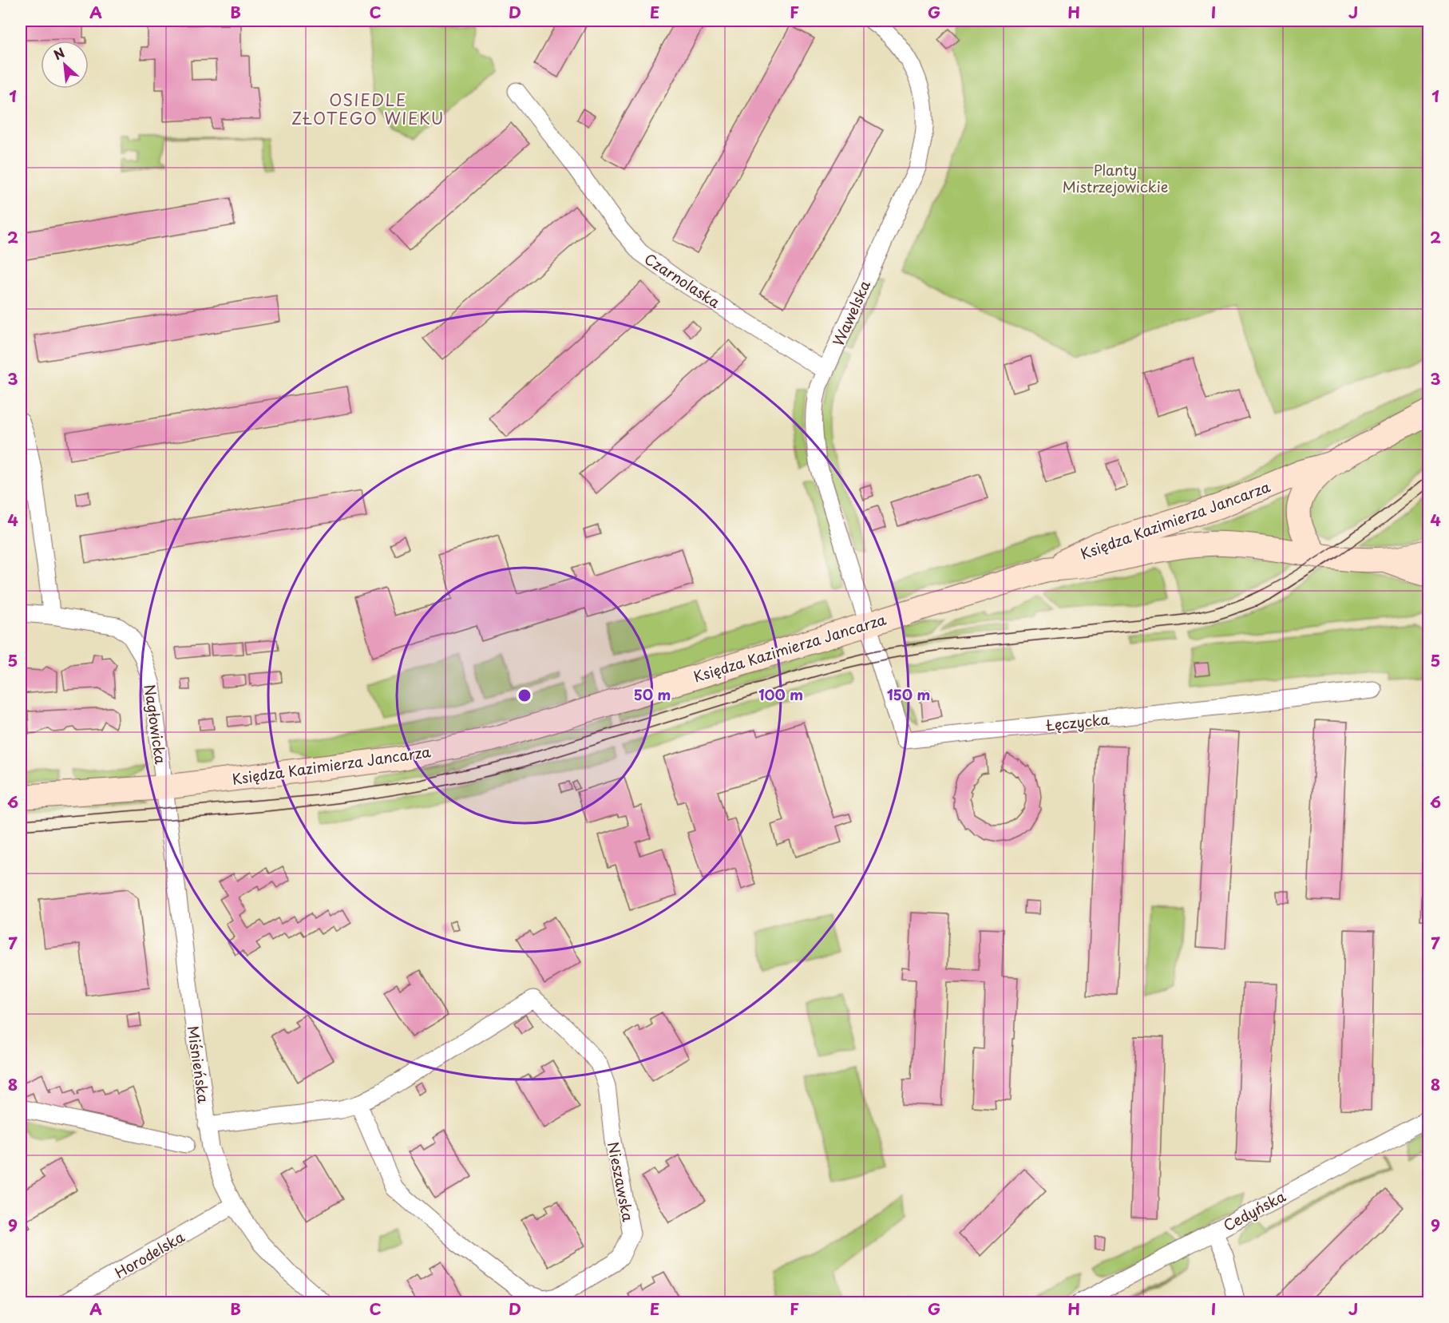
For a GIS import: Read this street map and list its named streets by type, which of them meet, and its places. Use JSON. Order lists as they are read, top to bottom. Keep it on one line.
{"streets":{"street":["Czarnolaska","Wawelska","Księdza Kazimierza Jancarza","Łęczycka","Nagłowicka","Miśnieńska","Nieszawska","Cedyńska","Horodelska"]},"crossings":[["Czarnolaska","Wawelska"],["Wawelska","Księdza Kazimierza Jancarza"],["Wawelska","Łęczycka"],["Księdza Kazimierza Jancarza","Łęczycka"],["Księdza Kazimierza Jancarza","Nagłowicka"],["Księdza Kazimierza Jancarza","Miśnieńska"],["Nagłowicka","Miśnieńska"],["Miśnieńska","Nieszawska"],["Miśnieńska","Horodelska"]],"districts":["OSIEDLE ZŁOTEGO WIEKU"],"parks":["Planty Mistrzejowickie"],"north":"top left","grid":{"columns":["A","B","C","D","E","F","G","H","I","J"],"rows":["1","2","3","4","5","6","7","8","9"]},"rings":["50 m","100 m","150 m"]}
